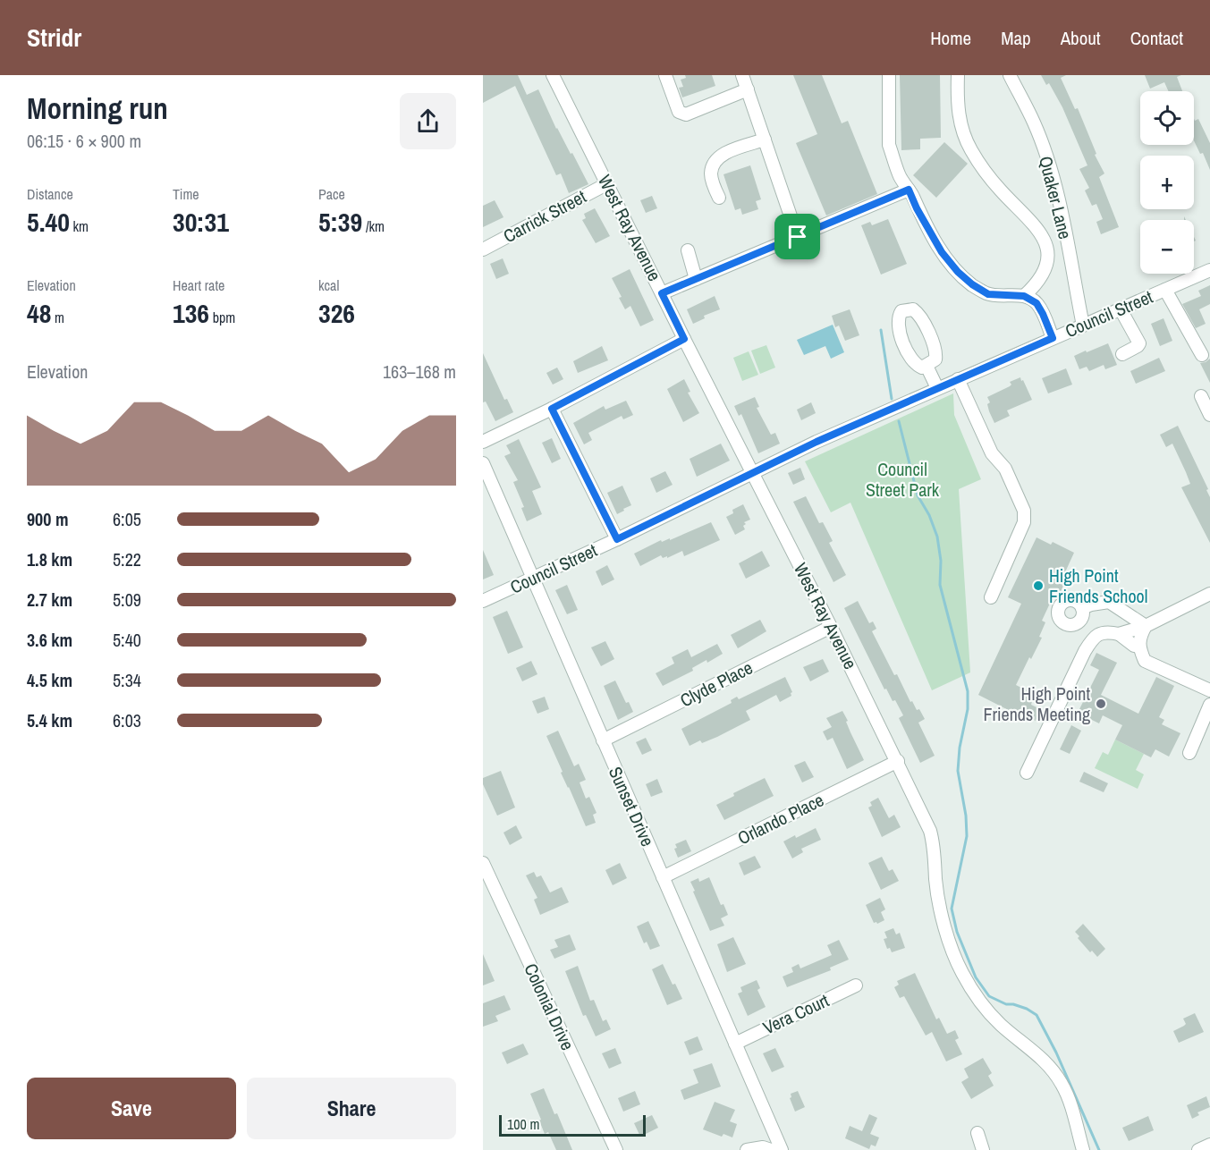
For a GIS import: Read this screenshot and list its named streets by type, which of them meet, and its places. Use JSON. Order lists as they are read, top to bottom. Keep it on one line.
{"streets":{"street":["Quaker Lane","Carrick Street","West Ray Avenue","Council Street","Clyde Place","Sunset Drive","Orlando Place","Colonial Drive","Vera Court"]},"crossings":[["Quaker Lane","Council Street"],["Carrick Street","West Ray Avenue"],["West Ray Avenue","Council Street"],["West Ray Avenue","Clyde Place"],["West Ray Avenue","Orlando Place"],["Council Street","Sunset Drive"],["Clyde Place","Sunset Drive"],["Sunset Drive","Orlando Place"],["Sunset Drive","Vera Court"]],"parks":["Council Street Park"],"places":["High Point Friends School","High Point Friends Meeting"],"scale_bar":"100 m","page":{"header":"Stridr","nav":["Home","Map","About","Contact"],"heading":["Morning run","06:15 · 6 × 900 m"],"map_buttons":["+","−"],"stats":[["Distance","5.40 km"],["Time","30:31"],["Pace","5:39 /km"],["Elevation","48 m"],["Heart rate","136 bpm"],["kcal","326"]],"chart":["Elevation","163–168 m"],"list":[{"name":"900 m","note":"6:05"},{"name":"1.8 km","note":"5:22"},{"name":"2.7 km","note":"5:09"},{"name":"3.6 km","note":"5:40"},{"name":"4.5 km","note":"5:34"},{"name":"5.4 km","note":"6:03"}],"buttons":["Save","Share"],"scale":"100 m"}}
